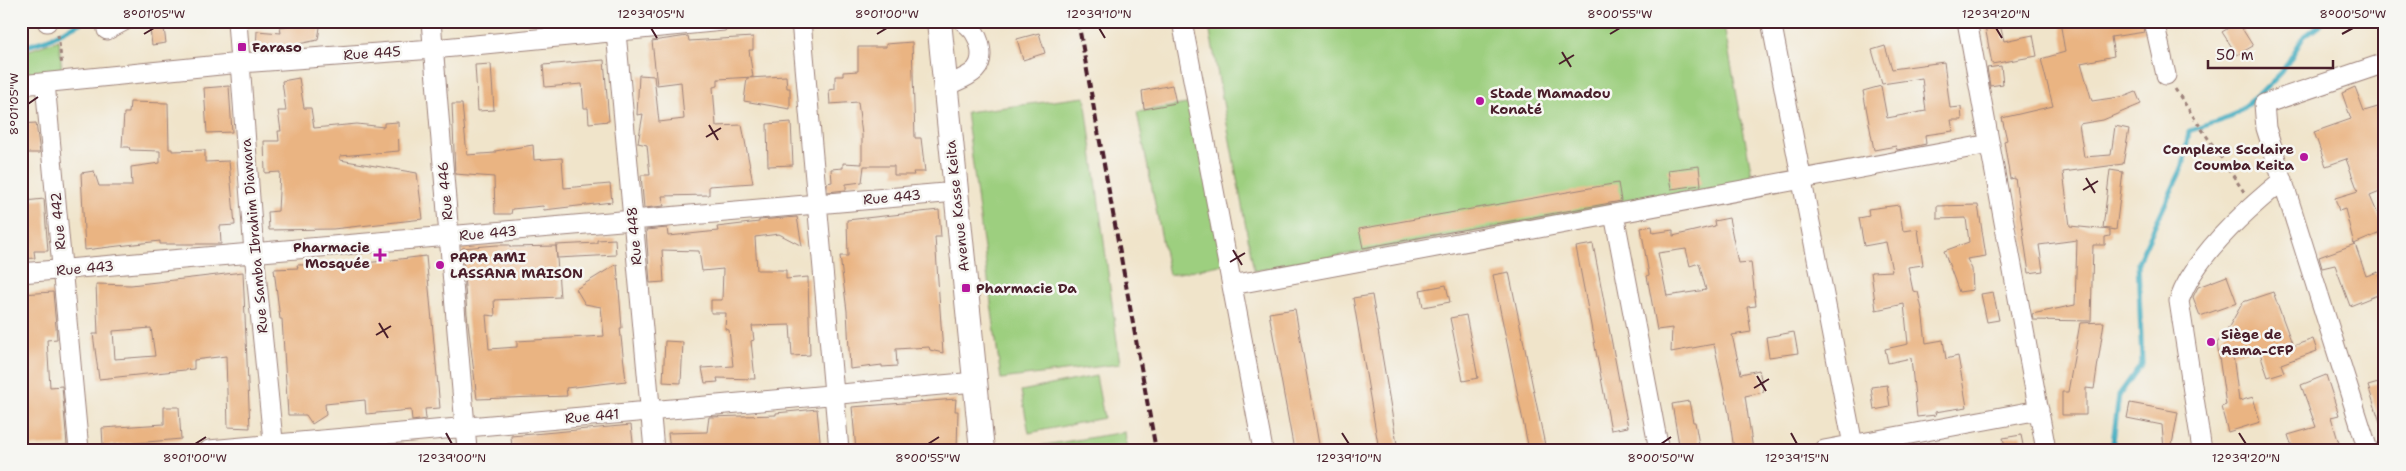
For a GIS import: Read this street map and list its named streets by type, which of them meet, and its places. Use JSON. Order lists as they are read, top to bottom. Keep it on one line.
{"streets":{"main road":["Avenue Kasse Keita"],"street":["Rue 445","Rue 446","Rue 443","Rue 442","Rue Samba Ibrahim Diawara","Rue 448","Rue 441"]},"crossings":[["Rue 445","Rue 446"],["Rue 445","Rue 442"],["Rue 445","Rue Samba Ibrahim Diawara"],["Rue 445","Rue 448"],["Rue 446","Rue 443"],["Rue 446","Rue 441"],["Rue 443","Avenue Kasse Keita"],["Rue 443","Rue 442"],["Rue 443","Rue Samba Ibrahim Diawara"],["Rue 443","Rue 448"],["Avenue Kasse Keita","Rue 441"],["Rue Samba Ibrahim Diawara","Rue 441"],["Rue 448","Rue 441"]],"places":{"transit":["Faraso","Pharmacie Da"],"other":["Stade Mamadou Konaté","Complexe Scolaire Coumba Keita","PAPA AMI LASSANA MAISON","Siège de Asma-CFP"],"health":["Pharmacie Mosquée"]},"scale_bar":"50 m","coordinates":["8°01'05\"W","12°39'05\"N","8°01'00\"W","12°39'10\"N","8°00'55\"W","12°39'20\"N","8°00'50\"W","12°39'00\"N","12°39'15\"N"]}
